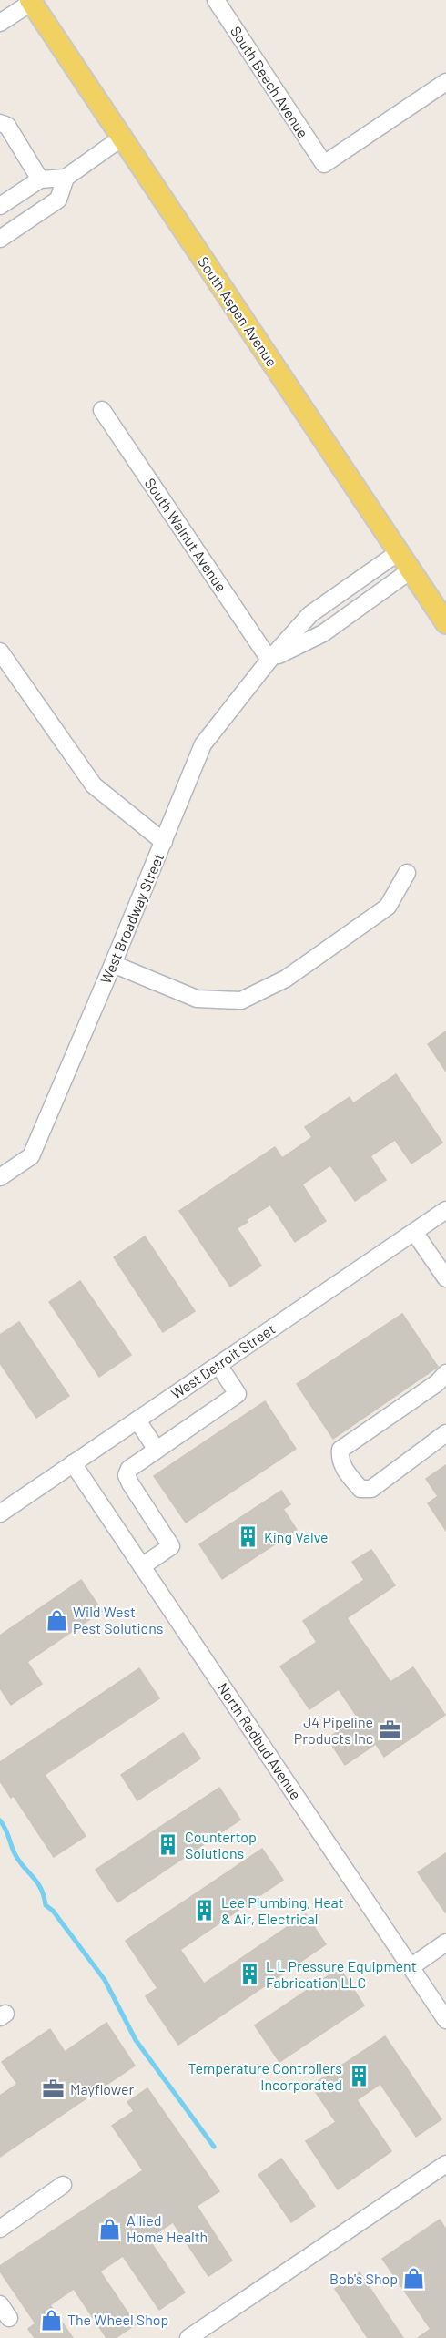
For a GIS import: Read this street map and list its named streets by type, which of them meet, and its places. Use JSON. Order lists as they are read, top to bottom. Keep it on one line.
{"streets":{"main road":["South Aspen Avenue"],"street":["South Beech Avenue","South Walnut Avenue","West Broadway Street","West Detroit Street","North Redbud Avenue"]},"crossings":[["South Aspen Avenue","West Broadway Street"],["South Walnut Avenue","West Broadway Street"],["West Detroit Street","North Redbud Avenue"]],"places":{"building":["King Valve","Countertop Solutions","Lee Plumbing, Heat & Air, Electrical","L L Pressure Equipment Fabrication LLC","Temperature Controllers Incorporated"],"shop":["Wild West Pest Solutions","Allied Home Health","Bob's Shop","The Wheel Shop"],"office":["J4 Pipeline Products Inc","Mayflower"]}}
